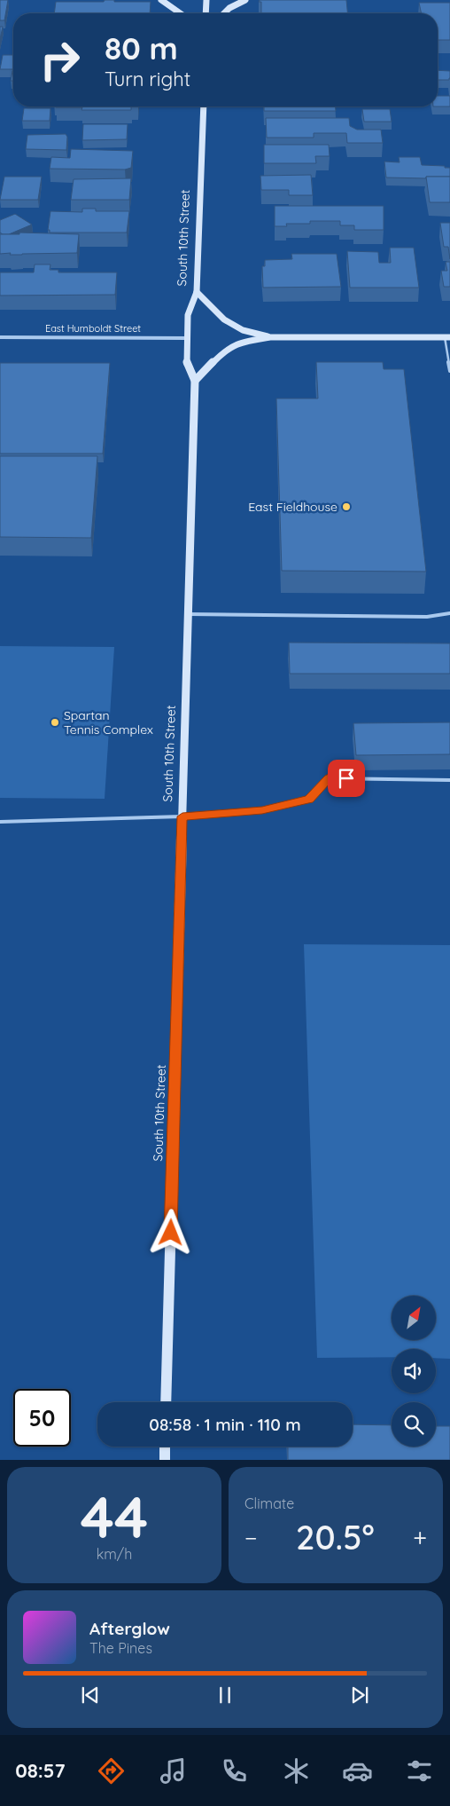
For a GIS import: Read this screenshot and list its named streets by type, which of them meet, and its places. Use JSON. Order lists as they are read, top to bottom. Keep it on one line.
{"streets":{"main road":["South 10th Street"],"street":["East Humboldt Street"]},"crossings":[["South 10th Street","East Humboldt Street"]],"places":["East Fieldhouse","Spartan Tennis Complex"],"north":"top right","page":{"turn":["80 m","Turn right"],"limit":"50","trip":"08:58 · 1 min · 110 m","tile":[["44","km/h"],"Climate"],"heat":["−","20.5°","+"],"song":["Afterglow","The Pines"],"tabs":"08:57"}}
